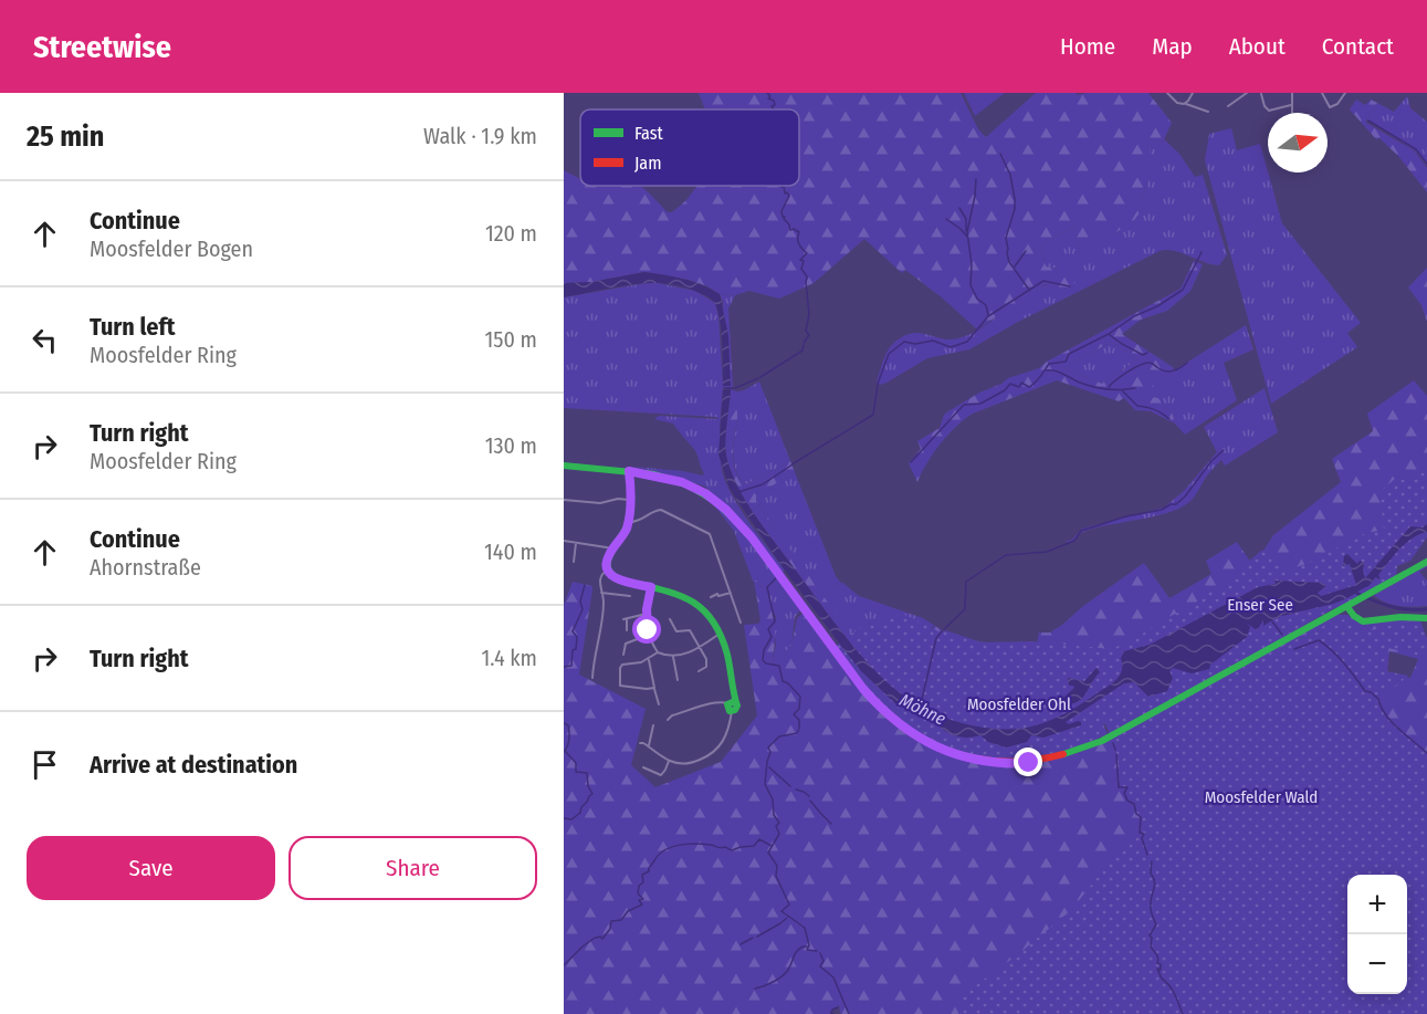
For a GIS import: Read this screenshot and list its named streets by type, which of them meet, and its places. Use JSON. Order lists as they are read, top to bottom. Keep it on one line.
{"water":["Möhne"],"parks":["Enser See","Moosfelder Ohl","Moosfelder Wald"],"legend":["Fast","Jam"],"north":"right","page":{"header":"Streetwise","nav":["Home","Map","About","Contact"],"heading":["25 min","Walk · 1.9 km"],"list":[["Continue","Moosfelder Bogen","120 m"],["Turn left","Moosfelder Ring","150 m"],["Turn right","Moosfelder Ring","130 m"],["Continue","Ahornstraße","140 m"],["Turn right","1.4 km"],"Arrive at destination"],"buttons":["Save","Share"],"map_buttons":["+","−"]}}
